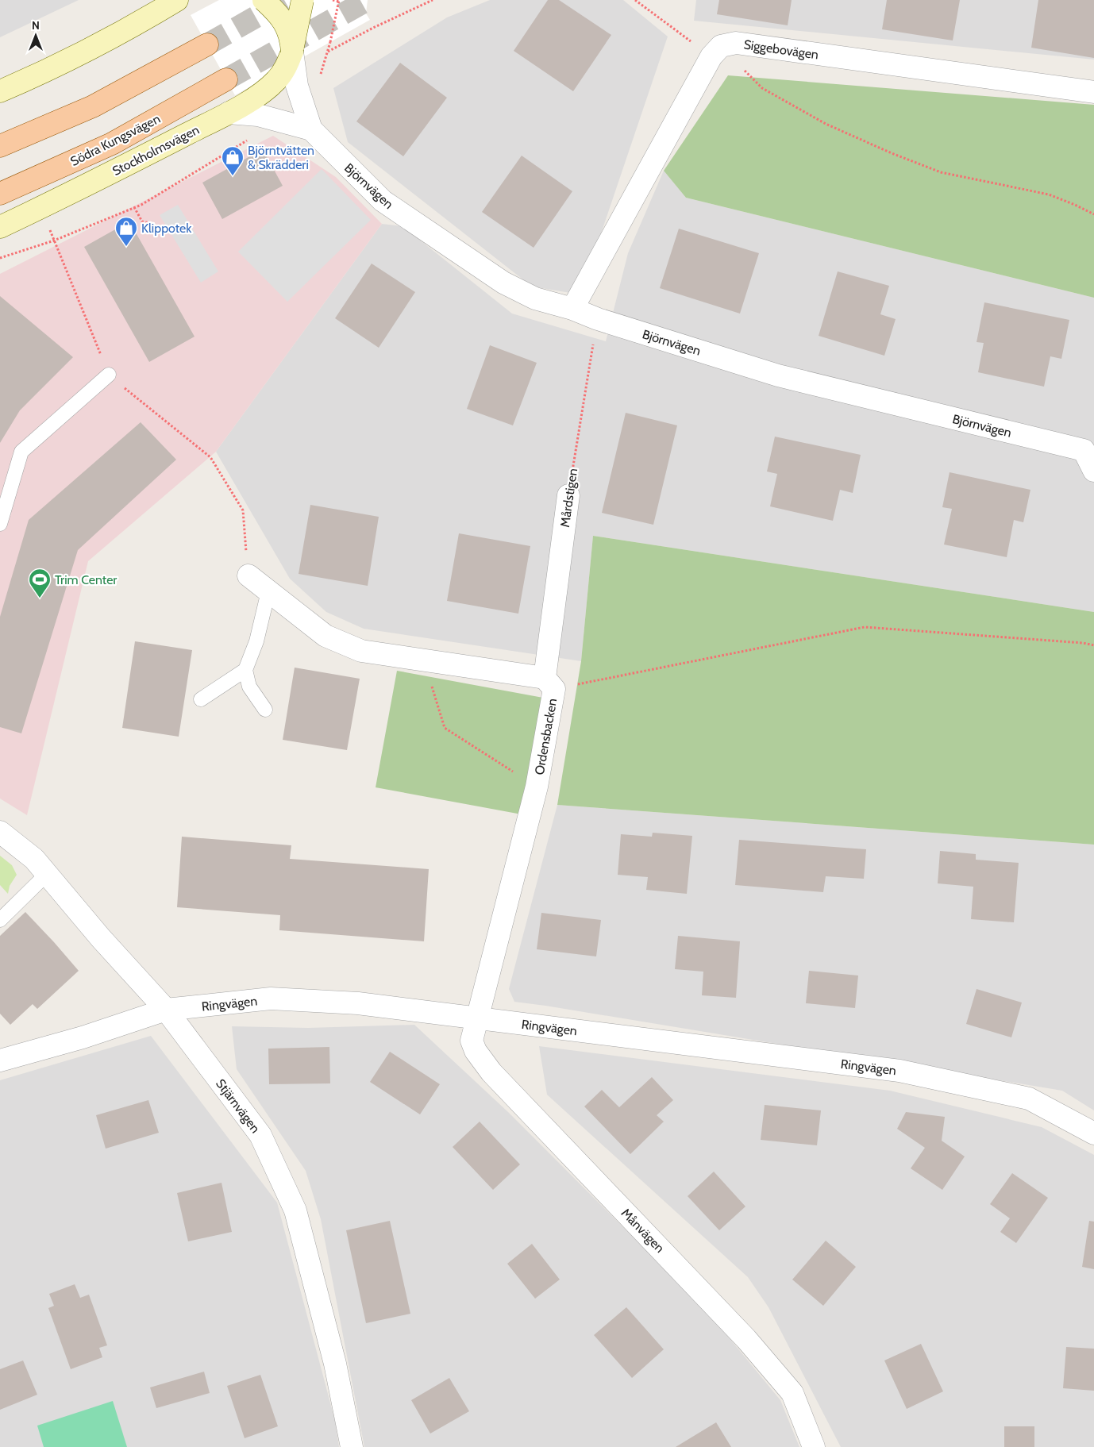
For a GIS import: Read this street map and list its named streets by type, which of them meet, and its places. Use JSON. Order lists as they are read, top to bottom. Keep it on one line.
{"streets":{"main road":["Södra Kungsvägen"],"street":["Siggebovägen","Stockholmsvägen","Björnvägen","Mårdstigen","Ordensbacken","Ringvägen","Stjärnvägen","Månvägen"]},"crossings":[["Siggebovägen","Björnvägen"],["Stockholmsvägen","Björnvägen"],["Björnvägen","Mårdstigen"],["Mårdstigen","Ordensbacken"],["Ordensbacken","Ringvägen"],["Ordensbacken","Månvägen"],["Ringvägen","Stjärnvägen"],["Ringvägen","Månvägen"]],"places":{"shop":["Björntvätten & Skrädderi","Klippotek"],"sports":["Trim Center"]},"north":"top"}
